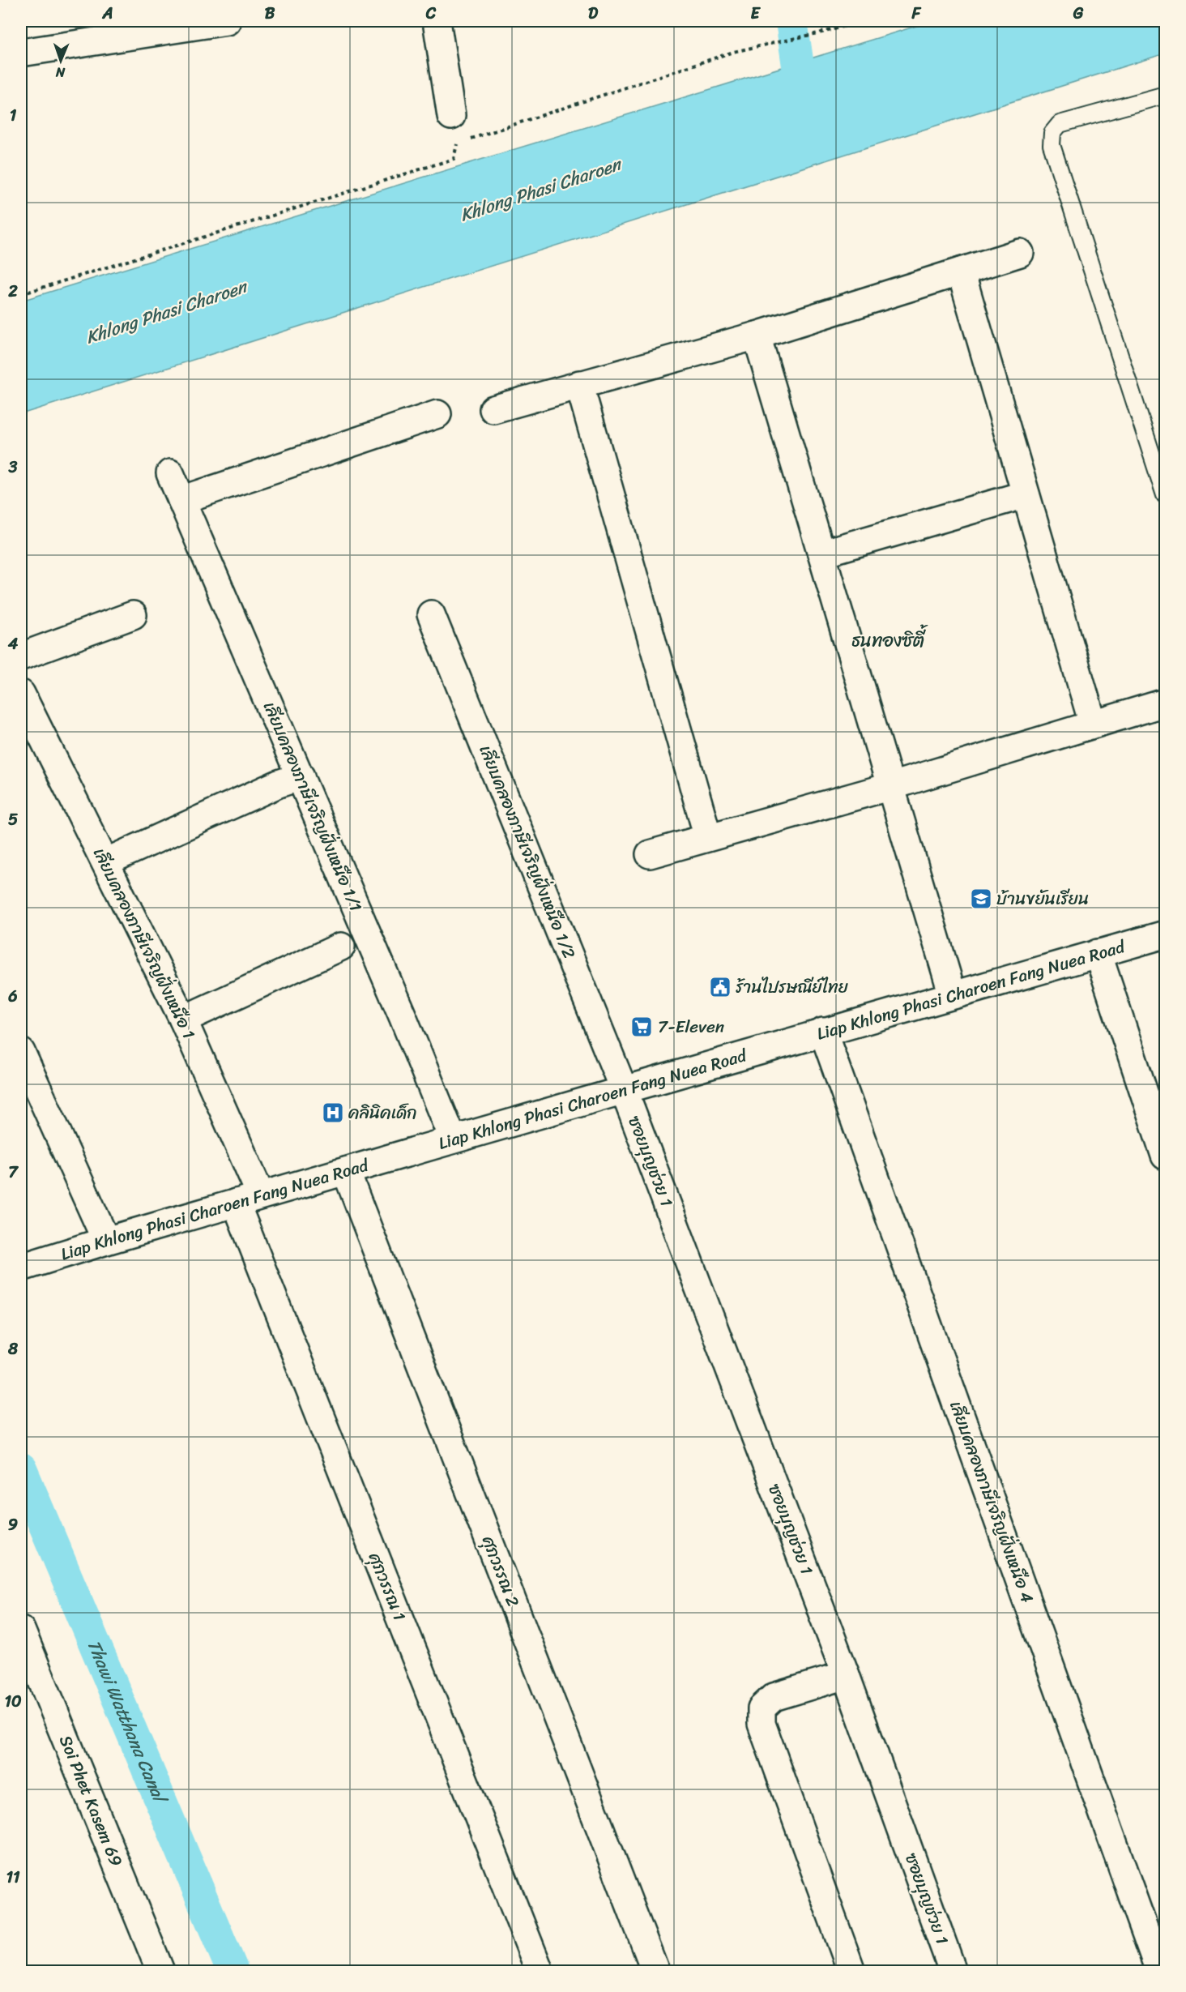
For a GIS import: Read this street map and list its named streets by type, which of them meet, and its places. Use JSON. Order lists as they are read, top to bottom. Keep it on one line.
{"streets":{"street":["เลียบคลองภาษีเจริญฝั่งเหนือ 1/1","เลียบคลองภาษีเจริญฝั่งเหนือ 1/2","เลียบคลองภาษีเจริญฝั่งเหนือ 1","Liap Khlong Phasi Charoen Fang Nuea Road","ซอยบุญช่วย 1","เลียบคลองภาษีเจริญฝั่งเหนือ 4","ศุภวรรณ 2","ศุภวรรณ 1","Soi Phet Kasem 69"]},"crossings":[["เลียบคลองภาษีเจริญฝั่งเหนือ 1/1","Liap Khlong Phasi Charoen Fang Nuea Road"],["เลียบคลองภาษีเจริญฝั่งเหนือ 1/2","Liap Khlong Phasi Charoen Fang Nuea Road"],["เลียบคลองภาษีเจริญฝั่งเหนือ 1/2","ซอยบุญช่วย 1"],["เลียบคลองภาษีเจริญฝั่งเหนือ 1","Liap Khlong Phasi Charoen Fang Nuea Road"],["Liap Khlong Phasi Charoen Fang Nuea Road","ซอยบุญช่วย 1"],["Liap Khlong Phasi Charoen Fang Nuea Road","เลียบคลองภาษีเจริญฝั่งเหนือ 4"],["Liap Khlong Phasi Charoen Fang Nuea Road","ศุภวรรณ 2"],["Liap Khlong Phasi Charoen Fang Nuea Road","ศุภวรรณ 1"]],"districts":["ธนทองซิตี้"],"water":["Khlong Phasi Charoen","Thawi Watthana Canal"],"places":{"school or university":["บ้านขยันเรียน"],"public building":["ร้านไปรษณีย์ไทย"],"supermarket":["7-Eleven"],"hospital":["คลินิคเด็ก"]},"north":"bottom","grid":{"columns":["A","B","C","D","E","F","G"],"rows":["1","2","3","4","5","6","7","8","9","10","11"]}}
